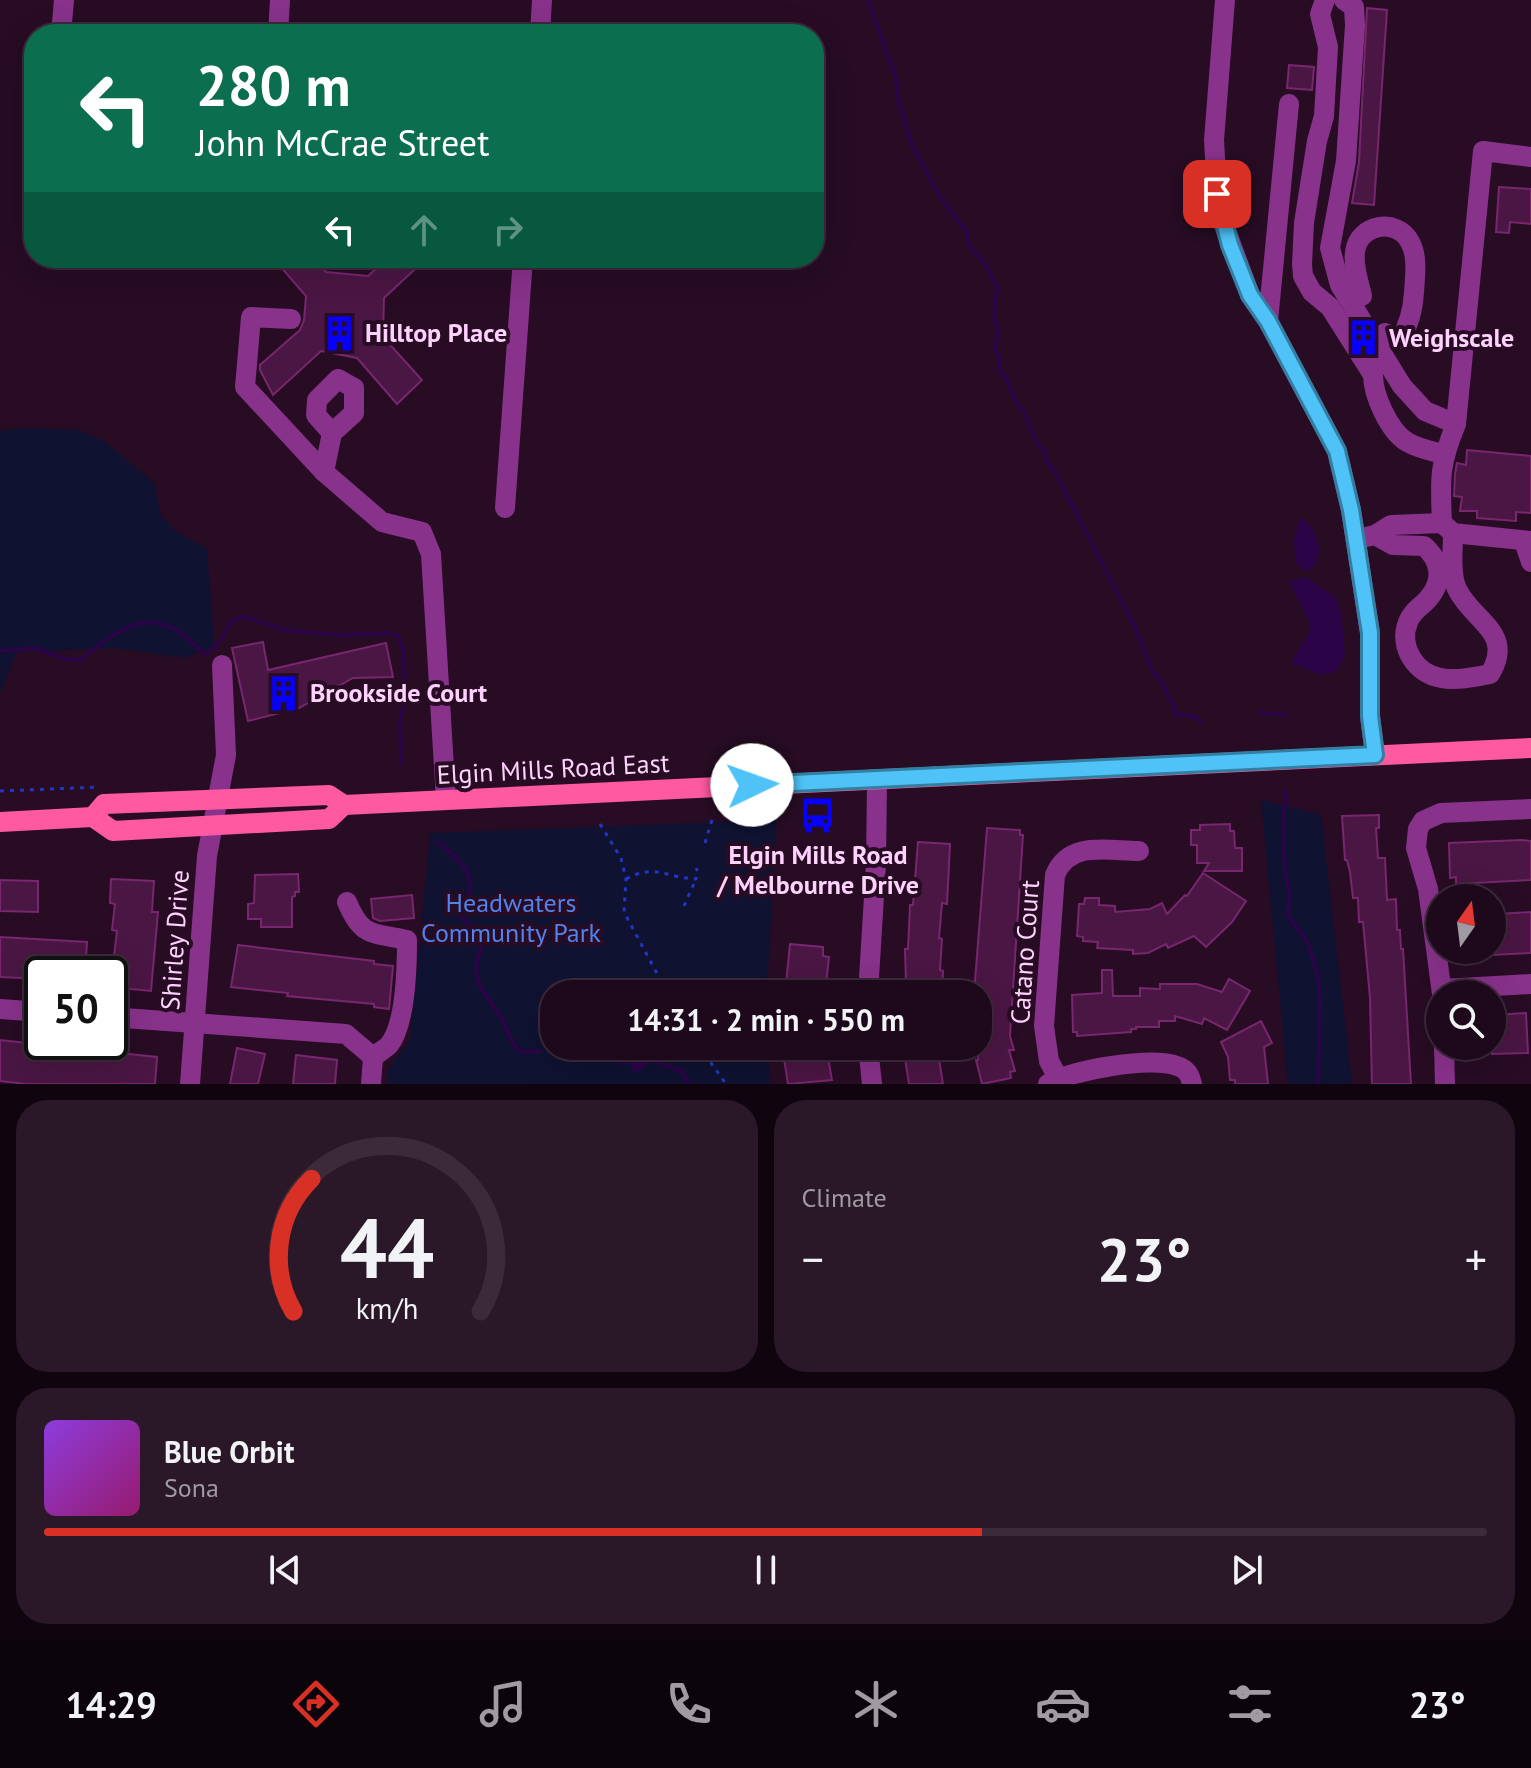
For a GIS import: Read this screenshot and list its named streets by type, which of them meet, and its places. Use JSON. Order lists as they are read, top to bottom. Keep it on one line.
{"streets":{"main road":["Elgin Mills Road East"],"street":["Shirley Drive","Catano Court"]},"crossings":[["Elgin Mills Road East","Shirley Drive"]],"parks":["Headwaters Community Park"],"places":{"building":["Hilltop Place","Weighscale","Brookside Court"],"bus stop":["Elgin Mills Road / Melbourne Drive"]},"north":"top","page":{"turn":["280 m","John McCrae Street"],"limit":"50","trip":"14:31 · 2 min · 550 m","tile":"Climate","heat":["−","23°","+"],"song":["Blue Orbit","Sona"],"tabs":["14:29","23°"],"gauge":["44","km/h"]}}
